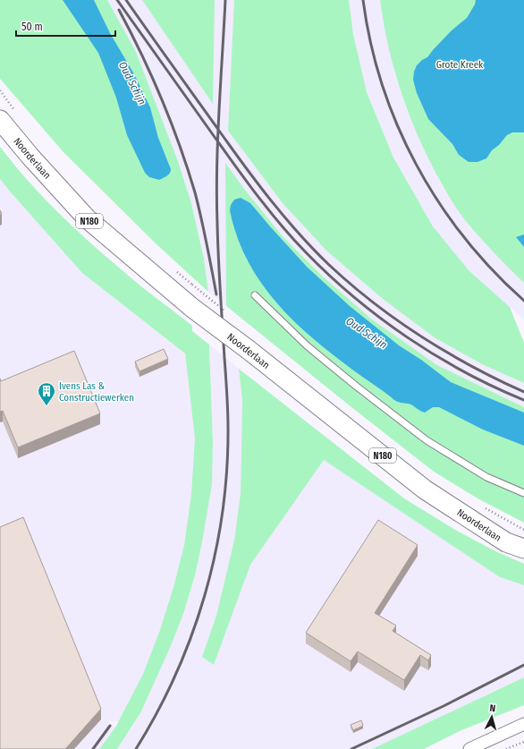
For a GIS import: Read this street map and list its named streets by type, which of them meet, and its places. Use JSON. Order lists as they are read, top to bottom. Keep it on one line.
{"streets":{"main road":["Noorderlaan","N180"]},"water":["Oud Schijn"],"parks":["Grote Kreek"],"places":{"building":["Ivens Las & Constructiewerken"]},"scale_bar":"50 m","north":"top"}
